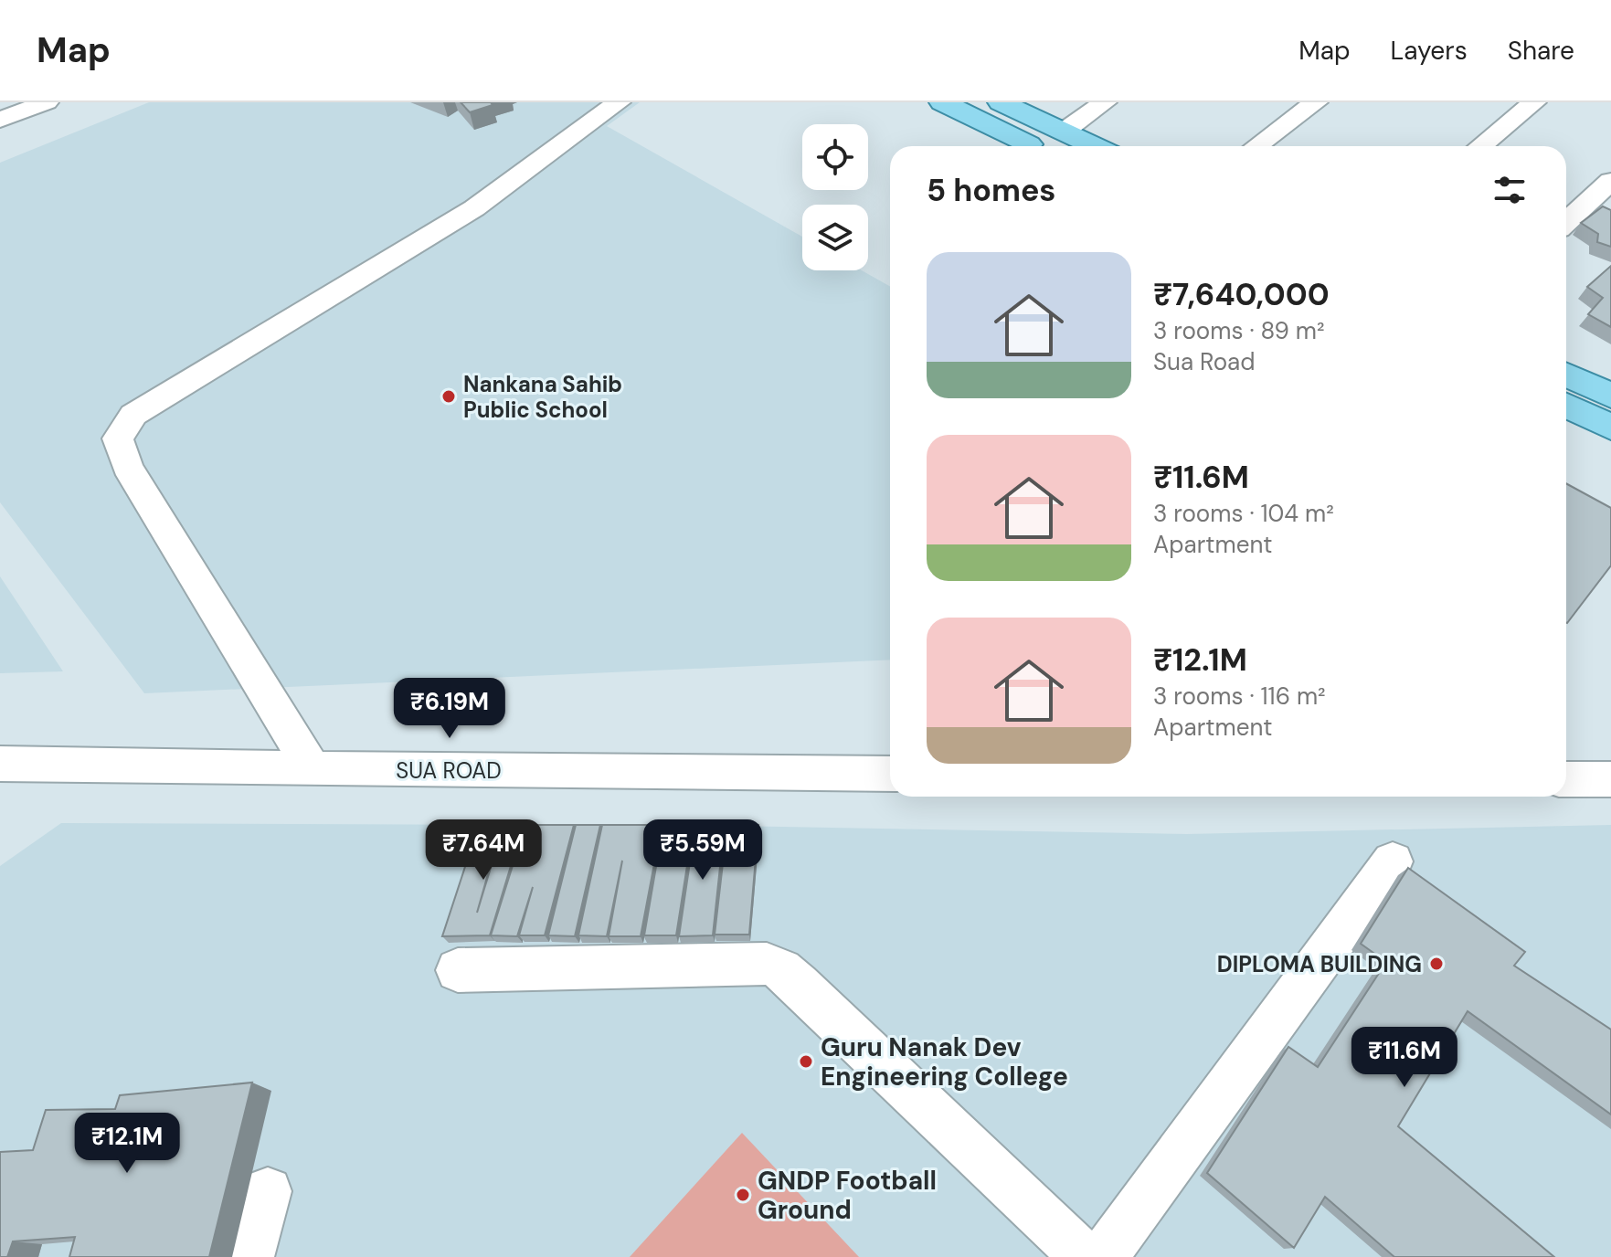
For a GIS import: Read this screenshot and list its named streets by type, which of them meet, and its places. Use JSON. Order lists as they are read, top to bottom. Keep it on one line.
{"streets":{"street":["SUA ROAD"]},"places":["Nankana Sahib Public School","DIPLOMA BUILDING","Guru Nanak Dev Engineering College","GNDP Football Ground"],"page":{"header":"Map","nav":["Map","Layers","Share"],"heading":"5 homes","list":[{"name":"₹7,640,000","note":"3 rooms · 89 m² · Sua Road"},{"name":"₹11.6M","note":"3 rooms · 104 m² · Apartment"},{"name":"₹12.1M","note":"3 rooms · 116 m² · Apartment"}],"price":["₹6.19M","₹7.64M","₹5.59M","₹11.6M","₹12.1M"]}}
